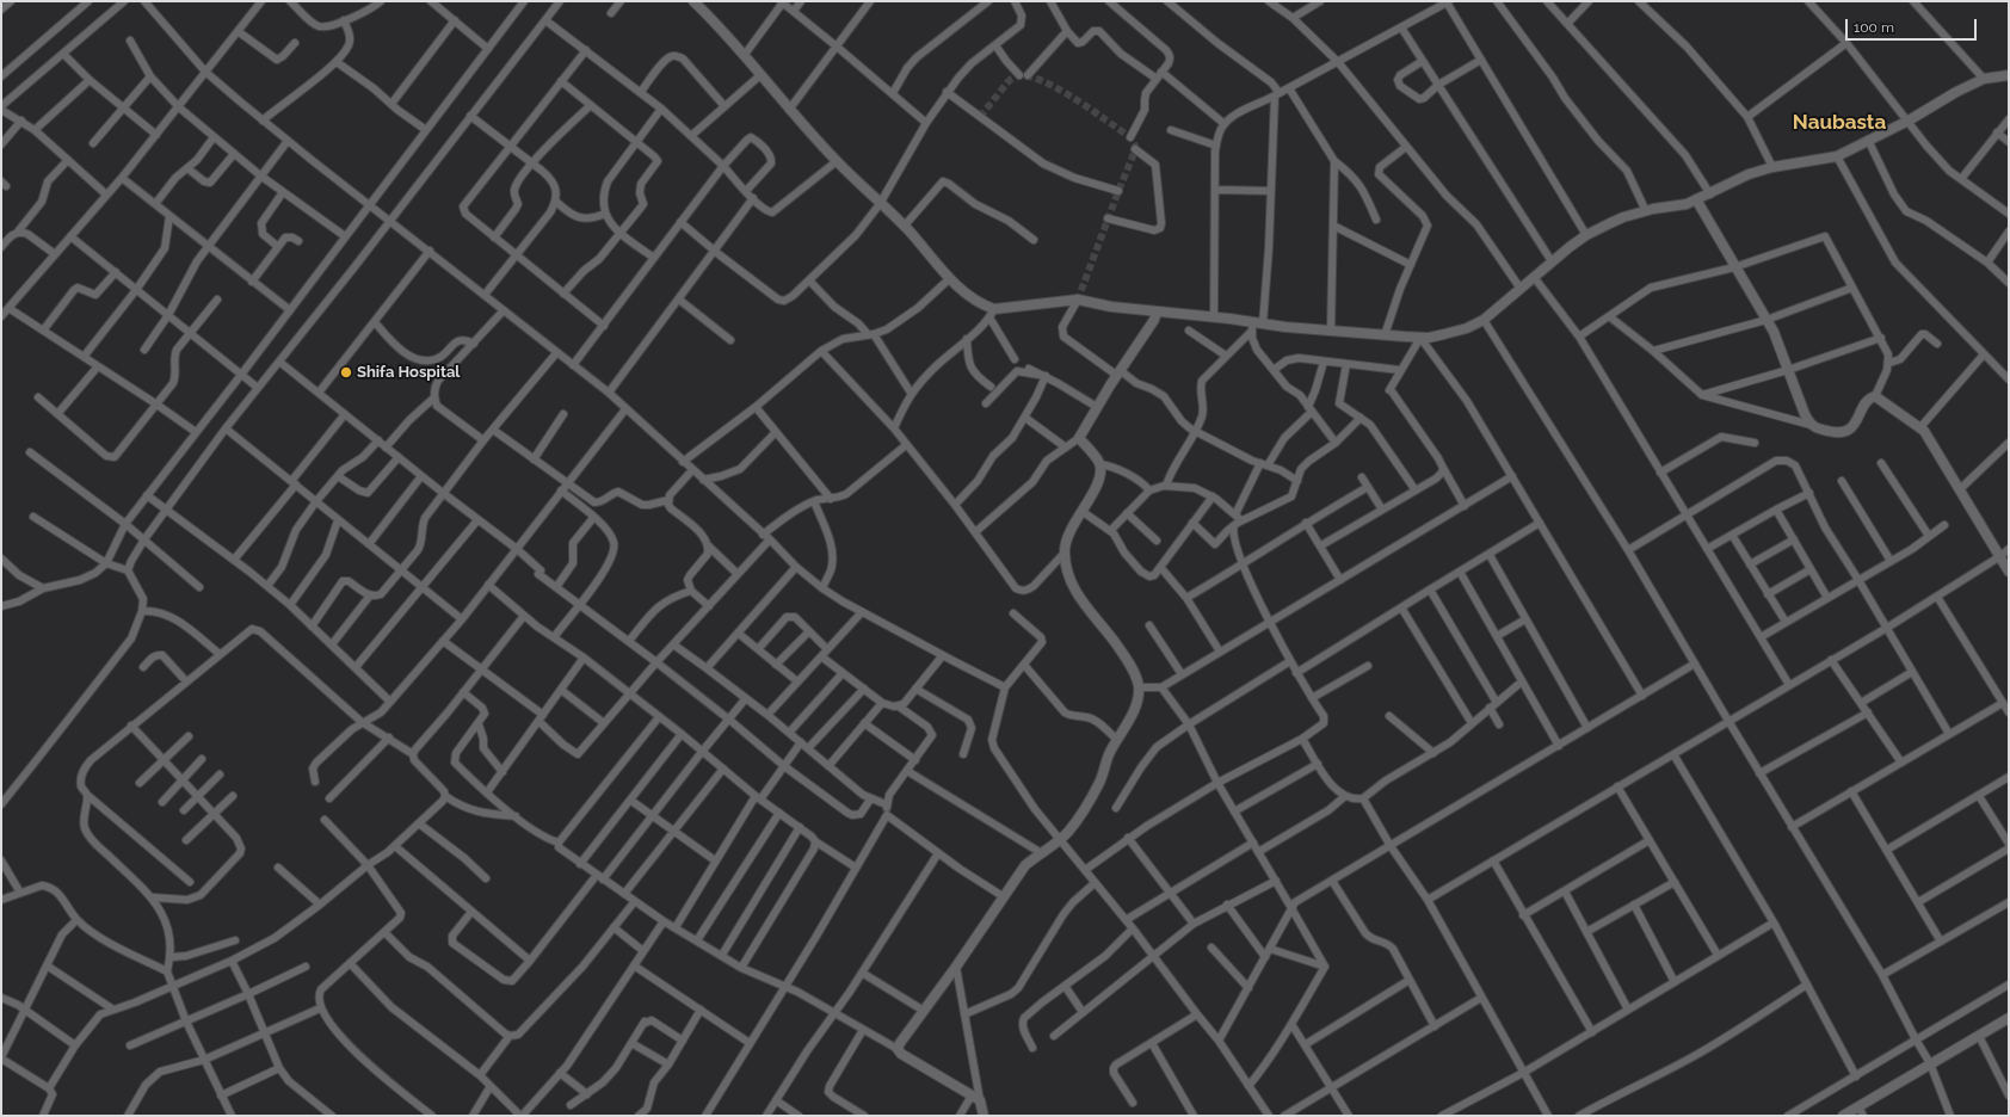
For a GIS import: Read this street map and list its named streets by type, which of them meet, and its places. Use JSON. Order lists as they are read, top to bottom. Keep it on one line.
{"districts":["Naubasta"],"places":["Shifa Hospital"],"scale_bar":"100 m"}
